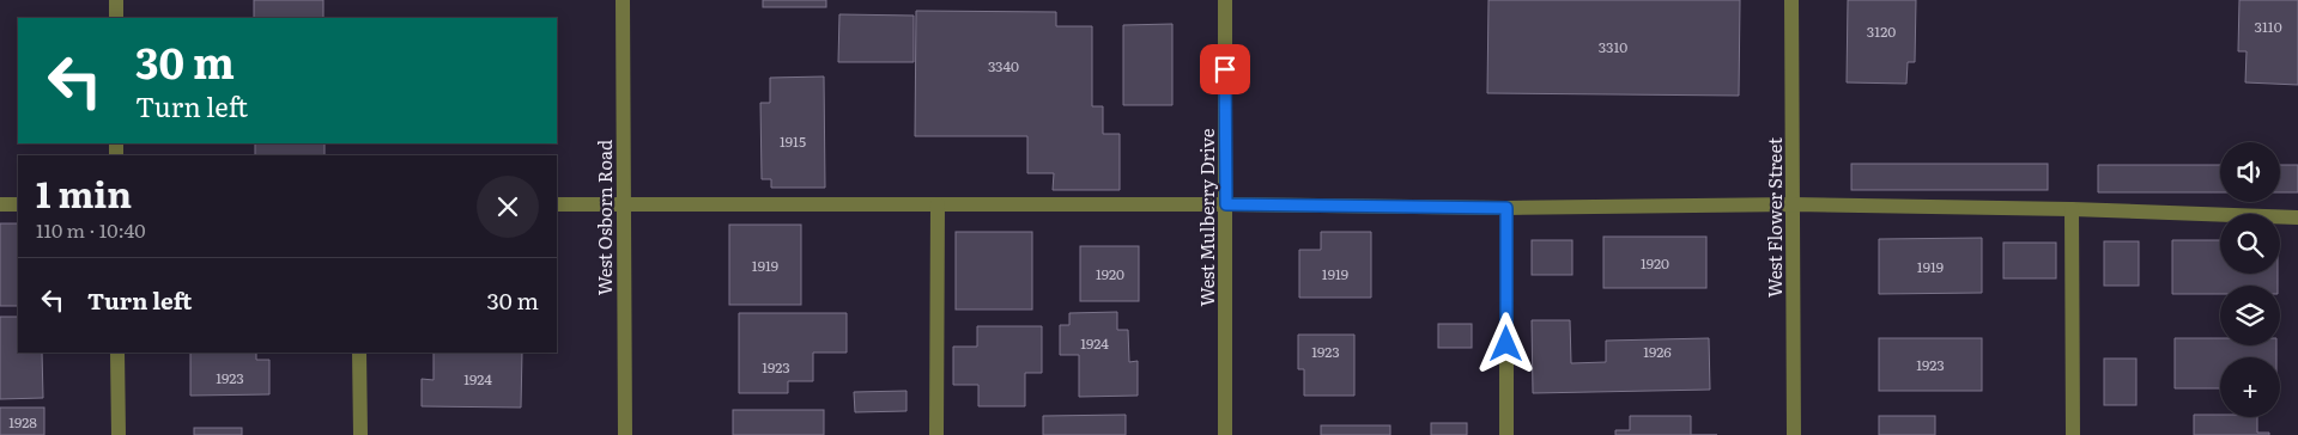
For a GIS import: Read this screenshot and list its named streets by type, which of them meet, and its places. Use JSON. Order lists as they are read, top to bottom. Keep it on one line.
{"streets":{"street":["West Osborn Road","West Mulberry Drive","West Flower Street"]},"house_numbers":["3110","3120","3310","3340","1915","1920","1919","1919","1920","1919","1924","1923","1926","1923","1923","1923","1924","1928"],"page":{"turn":["30 m","Turn left"],"map_buttons":"+","heading":["1 min","110 m · 10:40"],"list":[{"name":"Turn left","value":"30 m"}]}}
